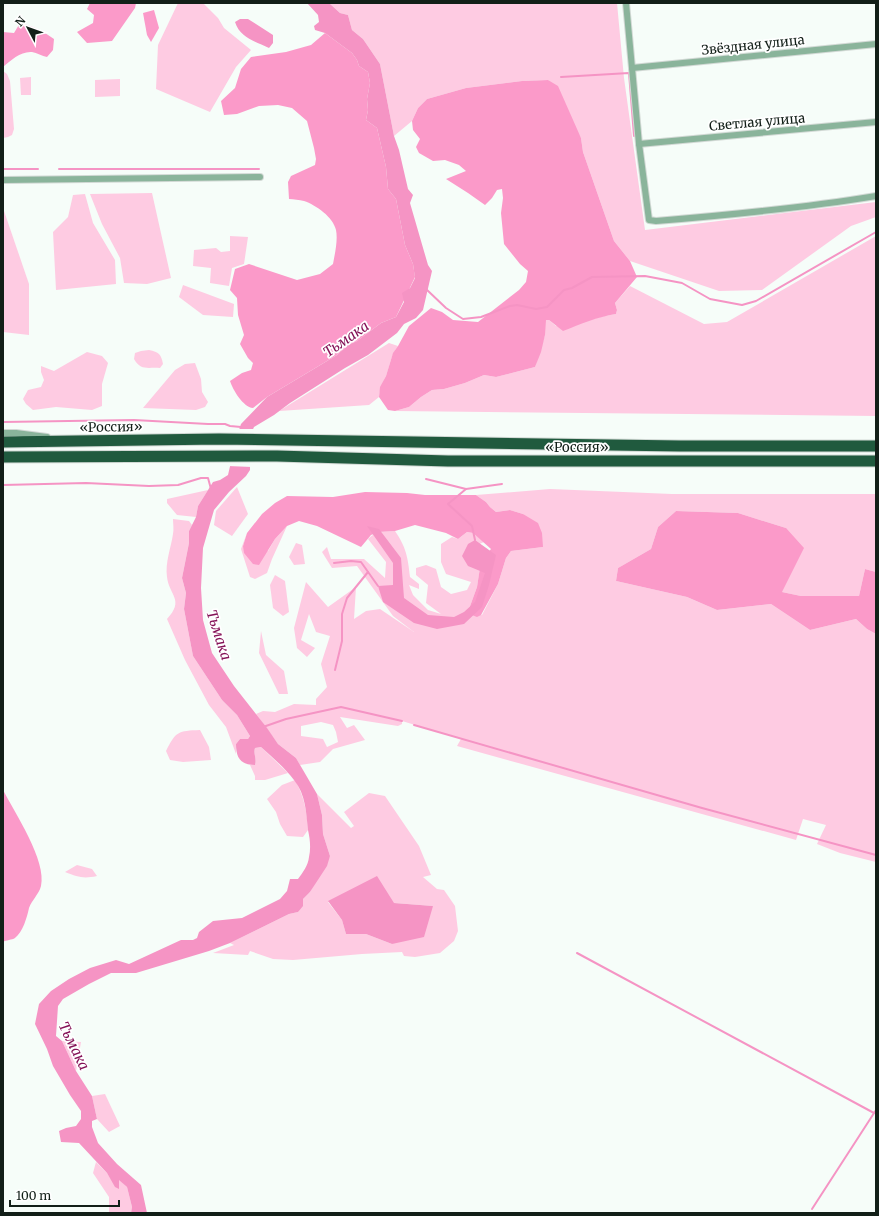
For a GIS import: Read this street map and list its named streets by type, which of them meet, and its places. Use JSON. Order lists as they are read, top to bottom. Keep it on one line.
{"streets":{"highway":["«Россия»"],"street":["Звёздная улица","Светлая улица"]},"water":["Тьмака"],"scale_bar":"100 m","north":"top left"}
